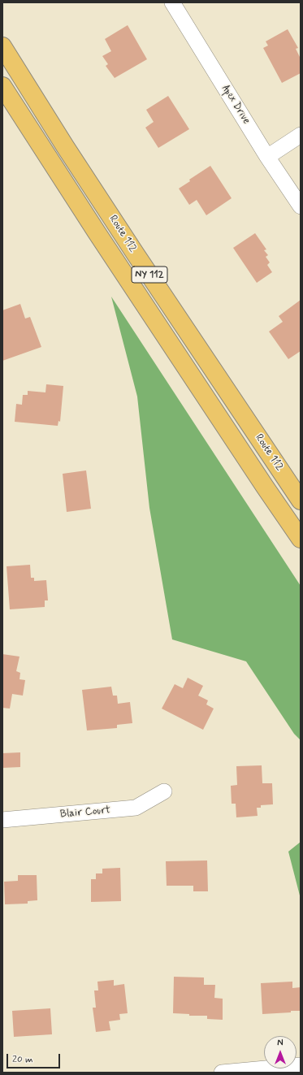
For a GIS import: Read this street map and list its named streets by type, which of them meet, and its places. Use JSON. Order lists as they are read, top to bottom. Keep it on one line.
{"streets":{"main road":["Route 112","NY 112"],"street":["Apex Drive","Blair Court"]},"scale_bar":"20 m","north":"top"}
